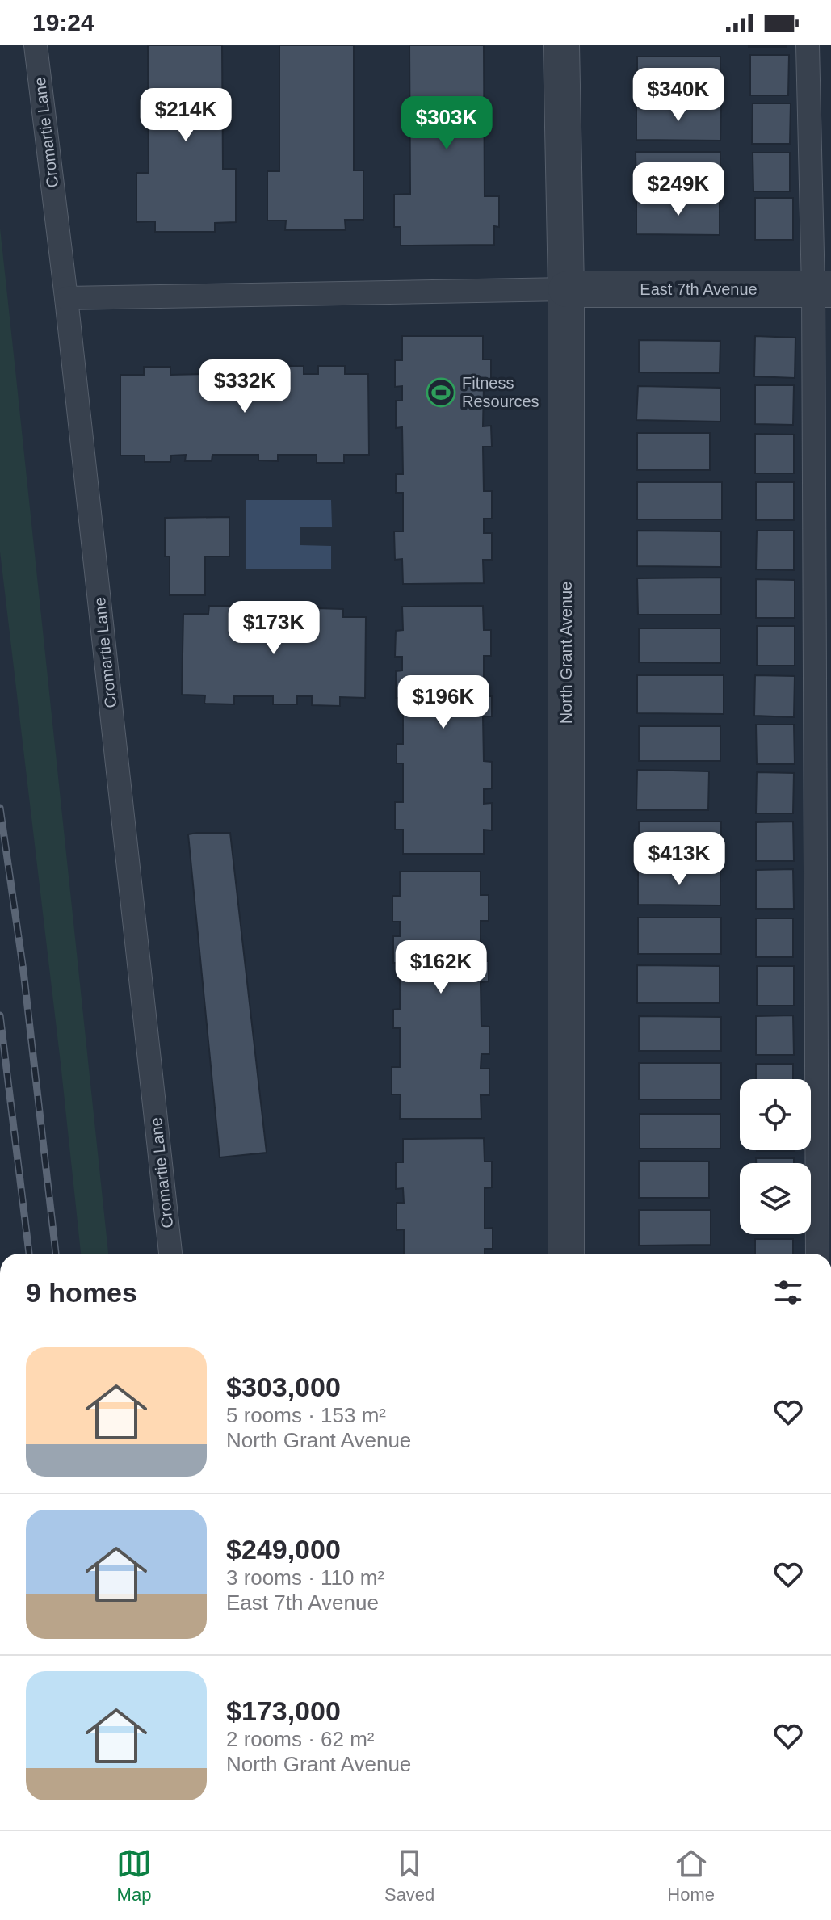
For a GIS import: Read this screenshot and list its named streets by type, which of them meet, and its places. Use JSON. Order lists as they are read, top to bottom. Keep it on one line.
{"streets":{"street":["East 7th Avenue","North Grant Avenue"],"lane":["Cromartie Lane"]},"crossings":[["East 7th Avenue","North Grant Avenue"]],"places":{"sports":["Fitness Resources"]},"page":{"status":"19:24","price":["$340K","$214K","$303K","$249K","$332K","$173K","$196K","$413K","$162K"],"heading":"9 homes","list":[{"name":"$303,000","note":"5 rooms · 153 m² · North Grant Avenue"},{"name":"$249,000","note":"3 rooms · 110 m² · East 7th Avenue"},{"name":"$173,000","note":"2 rooms · 62 m² · North Grant Avenue"}],"tabs":["Map","Saved","Home"]}}
